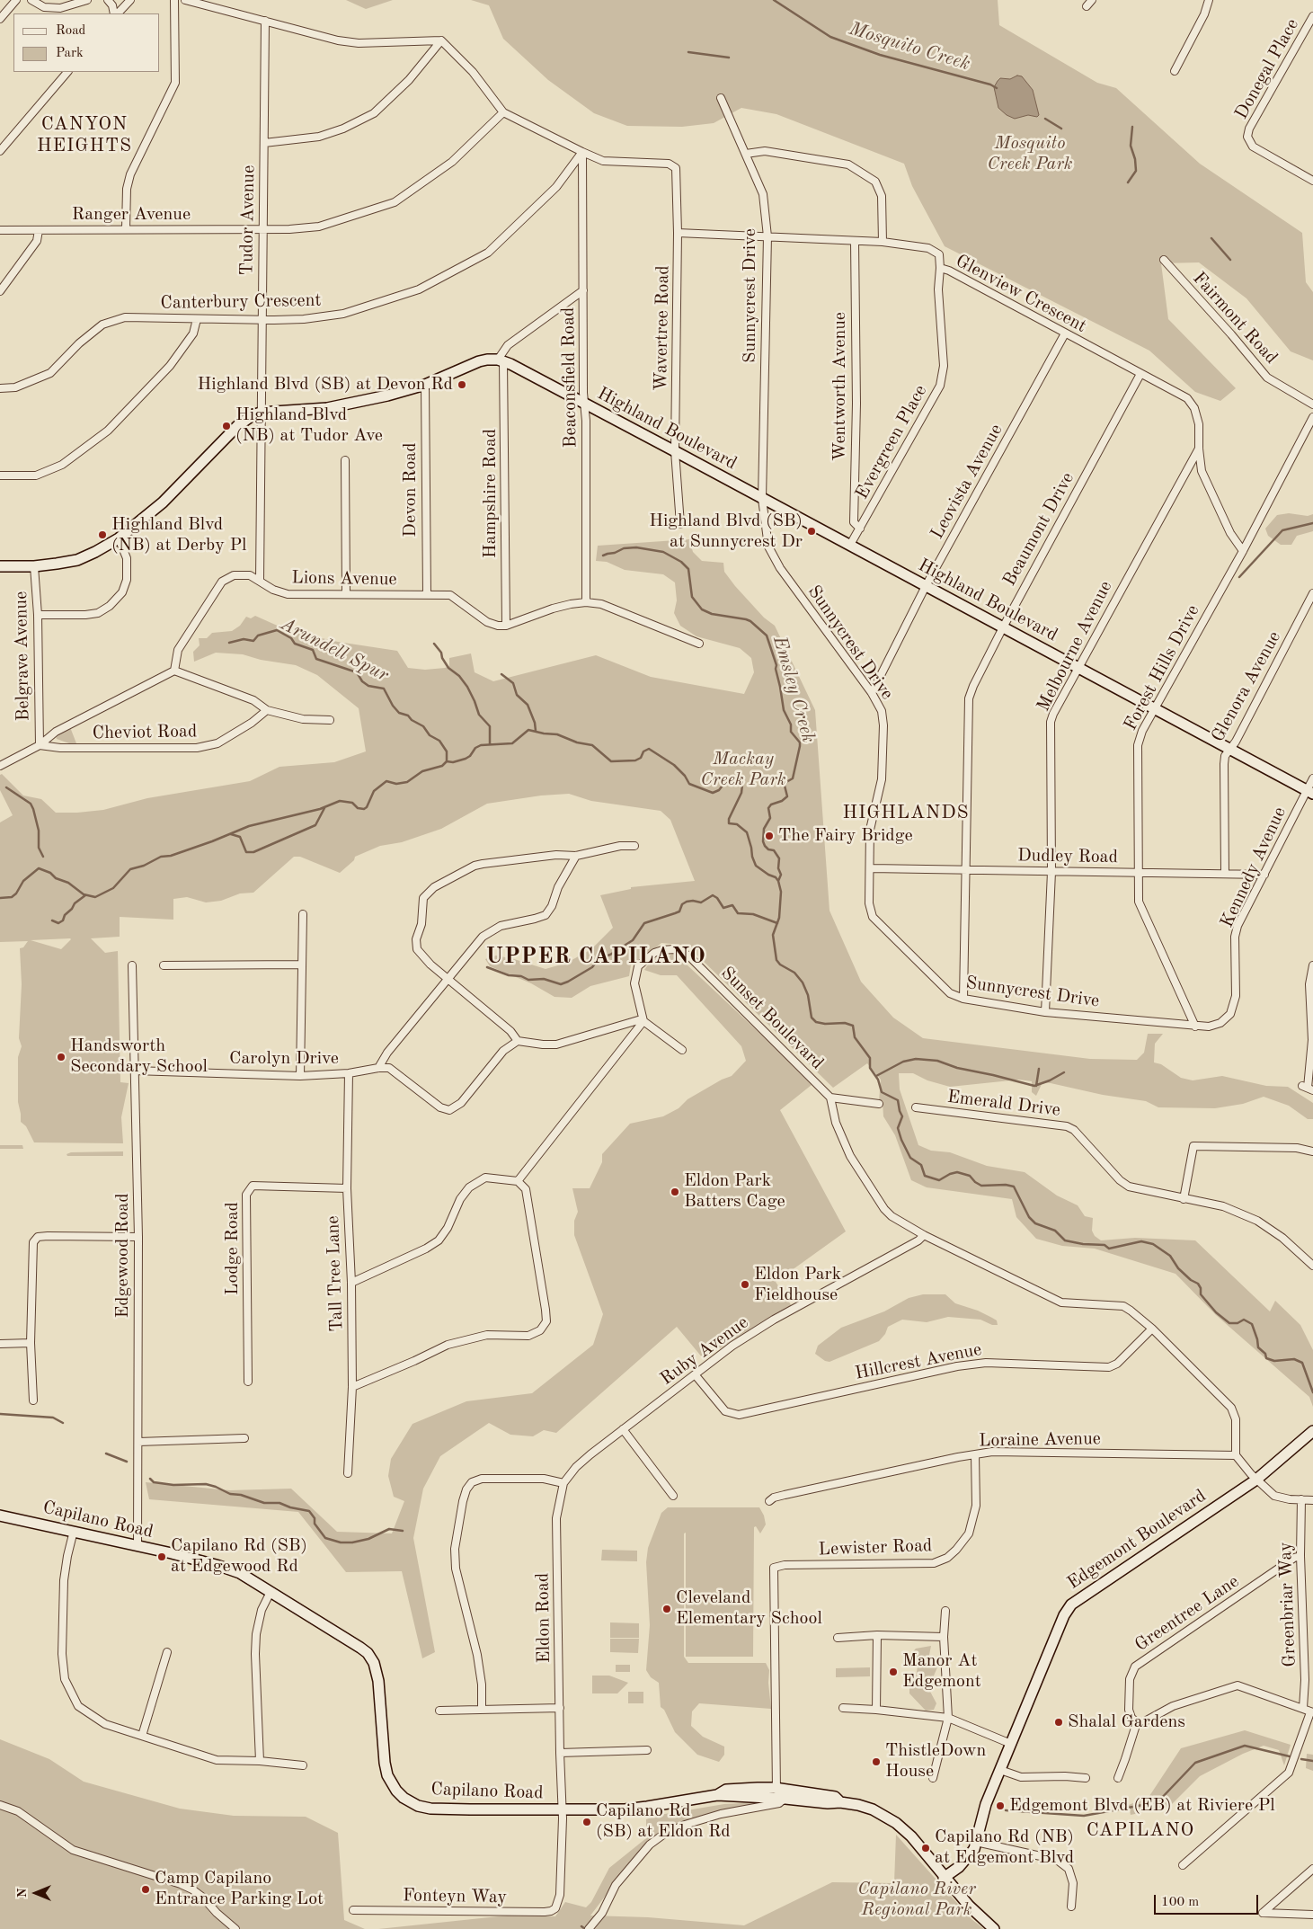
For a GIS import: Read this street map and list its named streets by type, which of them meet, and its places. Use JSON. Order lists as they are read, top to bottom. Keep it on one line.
{"streets":{"street":["Donegal Place","Ranger Avenue","Tudor Avenue","Glenview Crescent","Sunnycrest Drive","Canterbury Crescent","Fairmont Road","Wavertree Road","Beaconsfield Road","Wentworth Avenue","Highland Boulevard","Evergreen Place","Leovista Avenue","Devon Road","Hampshire Road","Beaumont Drive","Lions Avenue","Melbourne Avenue","Belgrave Avenue","Forest Hills Drive","Glenora Avenue","Cheviot Road","Dudley Road","Kennedy Avenue","Sunset Boulevard","Carolyn Drive","Emerald Drive","Lodge Road","Edgewood Road","Tall Tree Lane","Ruby Avenue","Hillcrest Avenue","Loraine Avenue","Capilano Road","Edgemont Boulevard","Lewister Road","Greenbriar Way","Greentree Lane","Eldon Road","Fonteyn Way"]},"crossings":[["Ranger Avenue","Tudor Avenue"],["Tudor Avenue","Canterbury Crescent"],["Tudor Avenue","Lions Avenue"],["Glenview Crescent","Sunnycrest Drive"],["Glenview Crescent","Wavertree Road"],["Glenview Crescent","Wentworth Avenue"],["Glenview Crescent","Evergreen Place"],["Glenview Crescent","Leovista Avenue"],["Glenview Crescent","Beaumont Drive"],["Glenview Crescent","Melbourne Avenue"],["Glenview Crescent","Forest Hills Drive"],["Sunnycrest Drive","Highland Boulevard"],["Sunnycrest Drive","Leovista Avenue"],["Sunnycrest Drive","Beaumont Drive"],["Sunnycrest Drive","Melbourne Avenue"],["Sunnycrest Drive","Forest Hills Drive"],["Sunnycrest Drive","Dudley Road"],["Sunnycrest Drive","Kennedy Avenue"],["Canterbury Crescent","Wavertree Road"],["Canterbury Crescent","Beaconsfield Road"],["Wavertree Road","Beaconsfield Road"],["Wavertree Road","Highland Boulevard"],["Beaconsfield Road","Highland Boulevard"],["Wentworth Avenue","Evergreen Place"],["Highland Boulevard","Evergreen Place"],["Highland Boulevard","Leovista Avenue"],["Highland Boulevard","Hampshire Road"],["Highland Boulevard","Beaumont Drive"],["Highland Boulevard","Melbourne Avenue"],["Highland Boulevard","Forest Hills Drive"],["Highland Boulevard","Glenora Avenue"],["Highland Boulevard","Kennedy Avenue"],["Devon Road","Lions Avenue"],["Hampshire Road","Lions Avenue"],["Beaumont Drive","Dudley Road"],["Melbourne Avenue","Dudley Road"],["Belgrave Avenue","Cheviot Road"],["Forest Hills Drive","Dudley Road"],["Forest Hills Drive","Kennedy Avenue"],["Glenora Avenue","Dudley Road"],["Dudley Road","Kennedy Avenue"],["Carolyn Drive","Edgewood Road"],["Carolyn Drive","Tall Tree Lane"],["Lodge Road","Tall Tree Lane"],["Edgewood Road","Capilano Road"],["Ruby Avenue","Hillcrest Avenue"],["Ruby Avenue","Eldon Road"],["Loraine Avenue","Lewister Road"],["Capilano Road","Edgemont Boulevard"],["Capilano Road","Lewister Road"],["Capilano Road","Eldon Road"],["Greenbriar Way","Greentree Lane"],["Eldon Road","Fonteyn Way"]],"districts":["CANYON HEIGHTS","HIGHLANDS","UPPER CAPILANO","CAPILANO"],"water":["Mosquito Creek","Arundell Spur","Emsley Creek"],"parks":["Mosquito Creek Park","Mackay Creek Park","Capilano River Regional Park"],"places":["Highland Blvd (SB) at Devon Rd","Highland Blvd (NB) at Tudor Ave","Highland Blvd (SB) at Sunnycrest Dr","Highland Blvd (NB) at Derby Pl","The Fairy Bridge","Handsworth Secondary School","Eldon Park Batters Cage","Eldon Park Fieldhouse","Capilano Rd (SB) at Edgewood Rd","Cleveland Elementary School","Manor At Edgemont","Shalal Gardens","ThistleDown House","Edgemont Blvd (EB) at Riviere Pl","Capilano Rd (SB) at Eldon Rd","Capilano Rd (NB) at Edgemont Blvd","Camp Capilano Entrance Parking Lot"],"legend":["Road","Park"],"scale_bar":"100 m","north":"left"}
